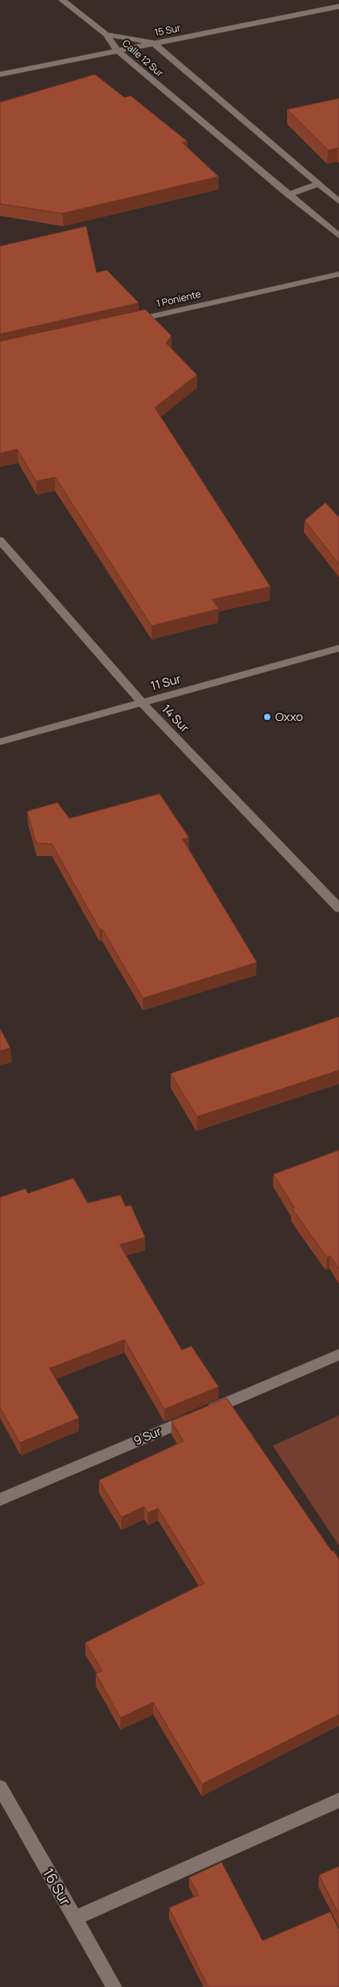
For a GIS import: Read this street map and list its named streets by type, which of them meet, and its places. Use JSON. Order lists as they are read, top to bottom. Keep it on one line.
{"streets":{"street":["15 Sur","Calle 12 Sur","1 Poniente","11 Sur","14 Sur","9 Sur","16 Sur"]},"crossings":[["15 Sur","Calle 12 Sur"],["11 Sur","14 Sur"]],"places":["Oxxo"]}
